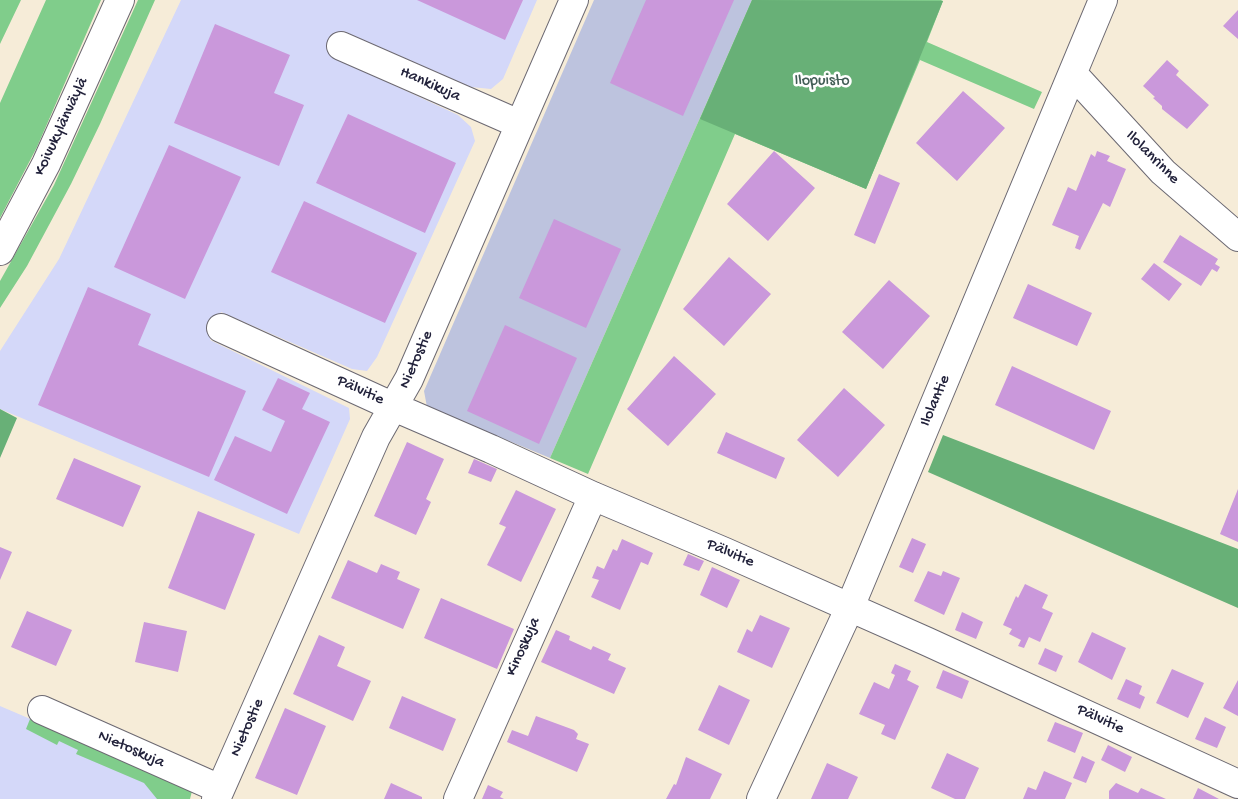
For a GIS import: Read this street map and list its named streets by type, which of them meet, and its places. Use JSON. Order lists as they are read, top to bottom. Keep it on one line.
{"streets":{"street":["Hankikuja","Koivukylänväylä","Ilolanrinne","Nietostie","Pälvitie","Ilolantie","Kinoskuja","Nietoskuja"]},"crossings":[["Hankikuja","Nietostie"],["Ilolanrinne","Ilolantie"],["Nietostie","Pälvitie"],["Nietostie","Nietoskuja"],["Pälvitie","Ilolantie"],["Pälvitie","Kinoskuja"]],"parks":["Ilopuisto"]}
